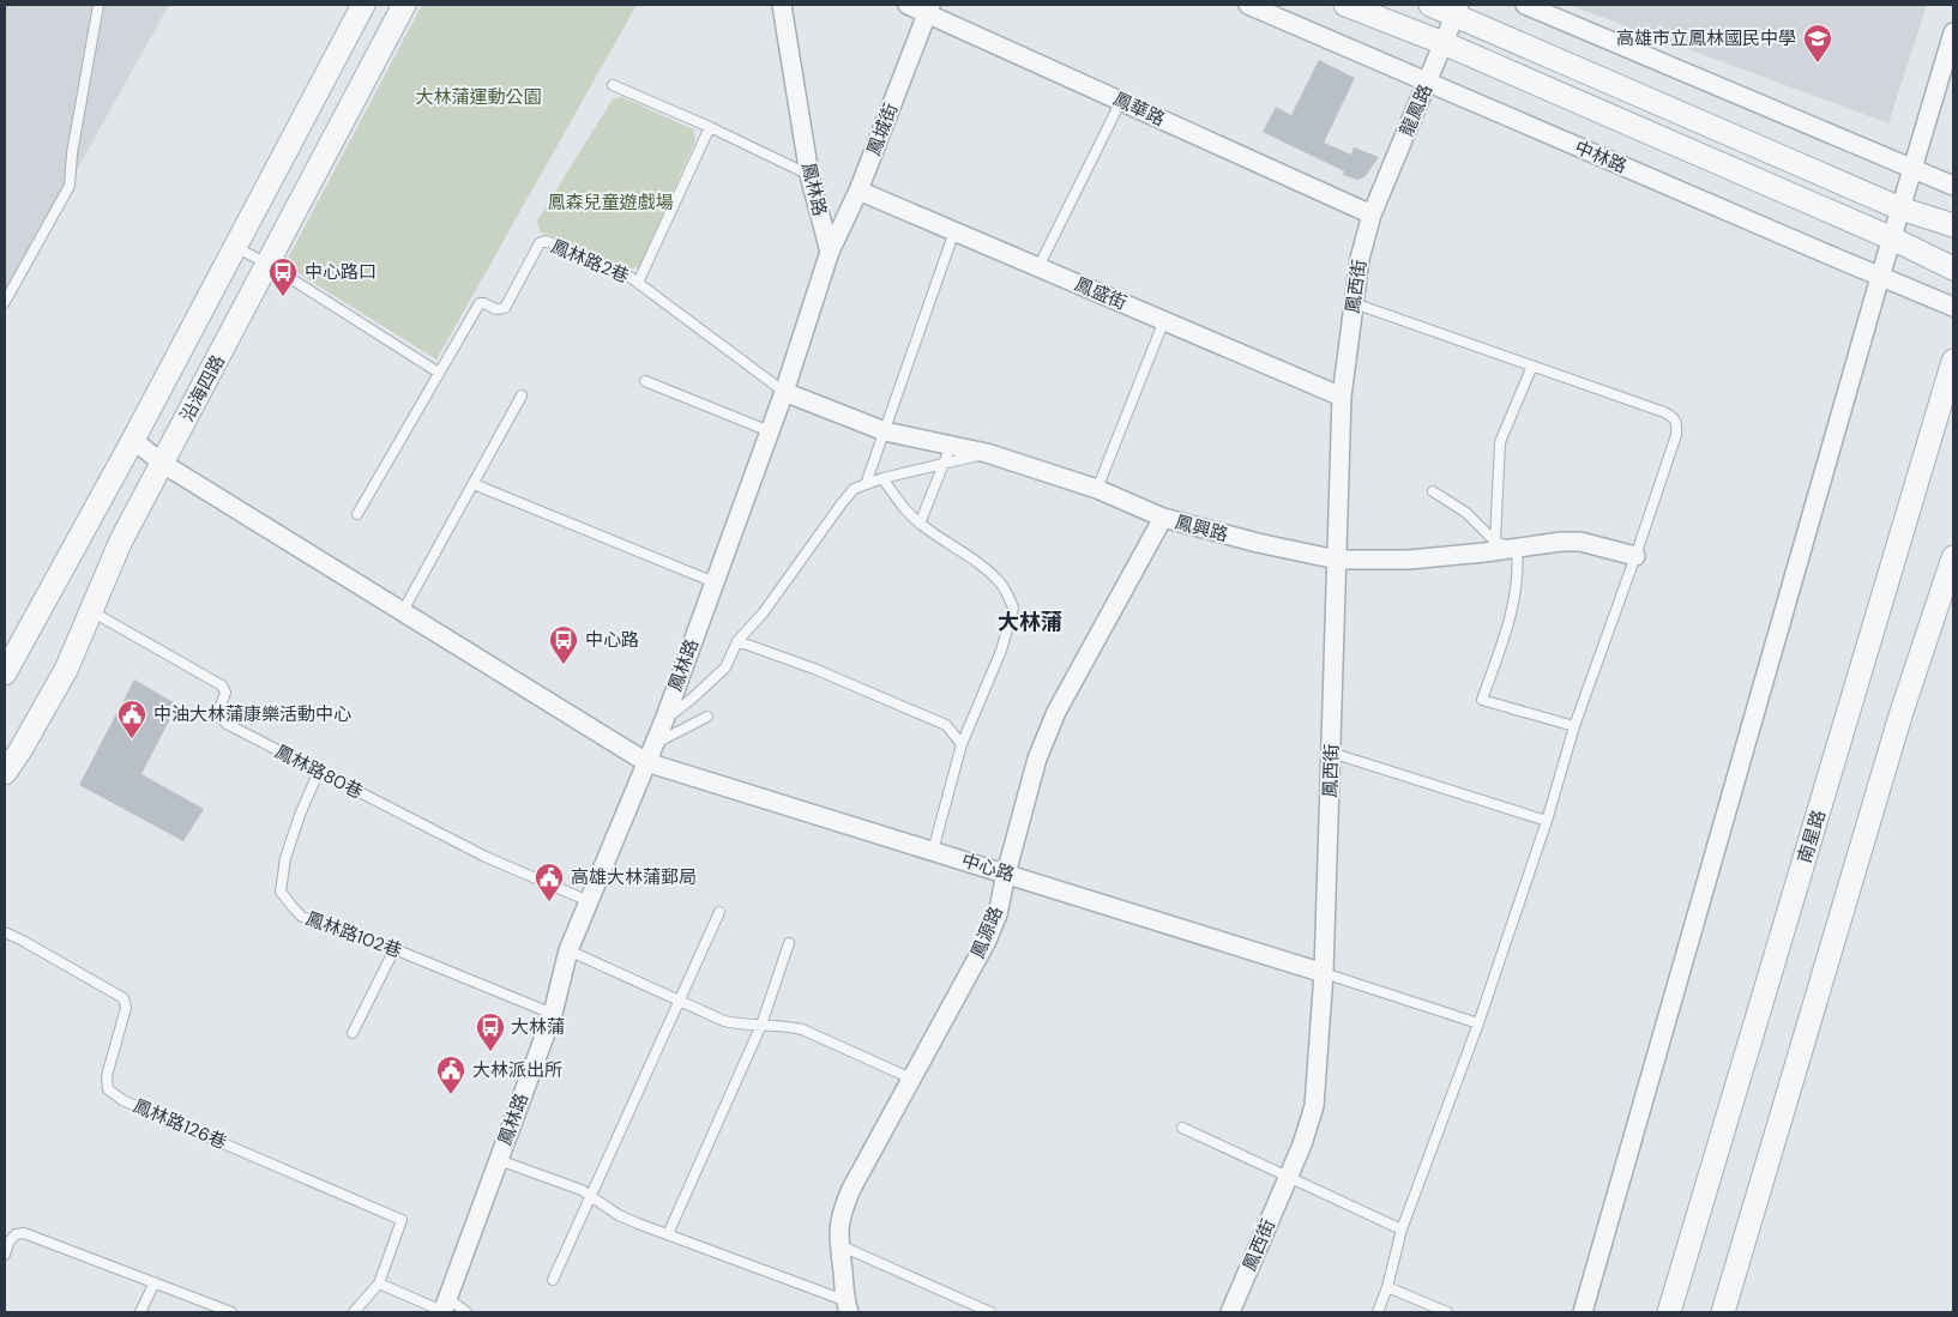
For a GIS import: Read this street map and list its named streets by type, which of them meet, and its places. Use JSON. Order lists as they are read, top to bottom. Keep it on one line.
{"streets":{"street":["鳳華路","龍鳳路","鳳城街","中林路","鳳林路","鳳西街","鳳盛街","沿海四路","鳳興路","南星路","中心路","鳳源路"],"lane":["鳳林路2巷","鳳林路80巷","鳳林路102巷","鳳林路126巷"]},"crossings":[["鳳華路","龍鳳路"],["鳳華路","鳳城街"],["鳳華路","鳳西街"],["龍鳳路","中林路"],["龍鳳路","鳳西街"],["鳳城街","鳳林路"],["鳳城街","鳳盛街"],["鳳林路","鳳林路2巷"],["鳳林路","鳳興路"],["鳳林路","鳳林路80巷"],["鳳林路","中心路"],["鳳林路","鳳林路102巷"],["鳳林路2巷","鳳興路"],["鳳西街","鳳盛街"],["鳳西街","鳳興路"],["鳳西街","中心路"],["沿海四路","鳳林路80巷"],["沿海四路","中心路"],["鳳興路","鳳源路"],["鳳林路80巷","鳳林路102巷"],["中心路","鳳源路"]],"districts":["大林蒲"],"parks":["大林蒲運動公園","鳳森兒童遊戲場"],"places":{"school or university":["高雄市立鳳林國民中學"],"bus stop":["中心路口","中心路","大林蒲"],"public building":["中油大林蒲康樂活動中心","高雄大林蒲郵局","大林派出所"]}}
